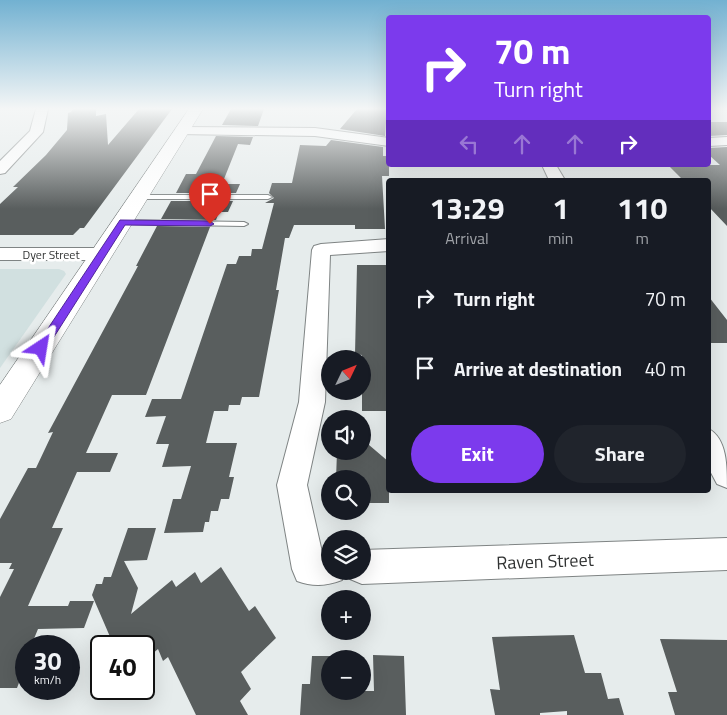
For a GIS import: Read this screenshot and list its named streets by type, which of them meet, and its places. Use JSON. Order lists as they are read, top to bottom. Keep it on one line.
{"streets":{"street":["Dyer Street","Raven Street"]},"north":"top right","page":{"turn":["70 m","Turn right"],"eta":["13:29","Arrival","1","min","110","m"],"list":[{"name":"Turn right","value":"70 m"},{"name":"Arrive at destination","value":"40 m"}],"map_buttons":["+","−"],"buttons":["Exit","Share"],"speed":"30 km/h","limit":"40"}}
